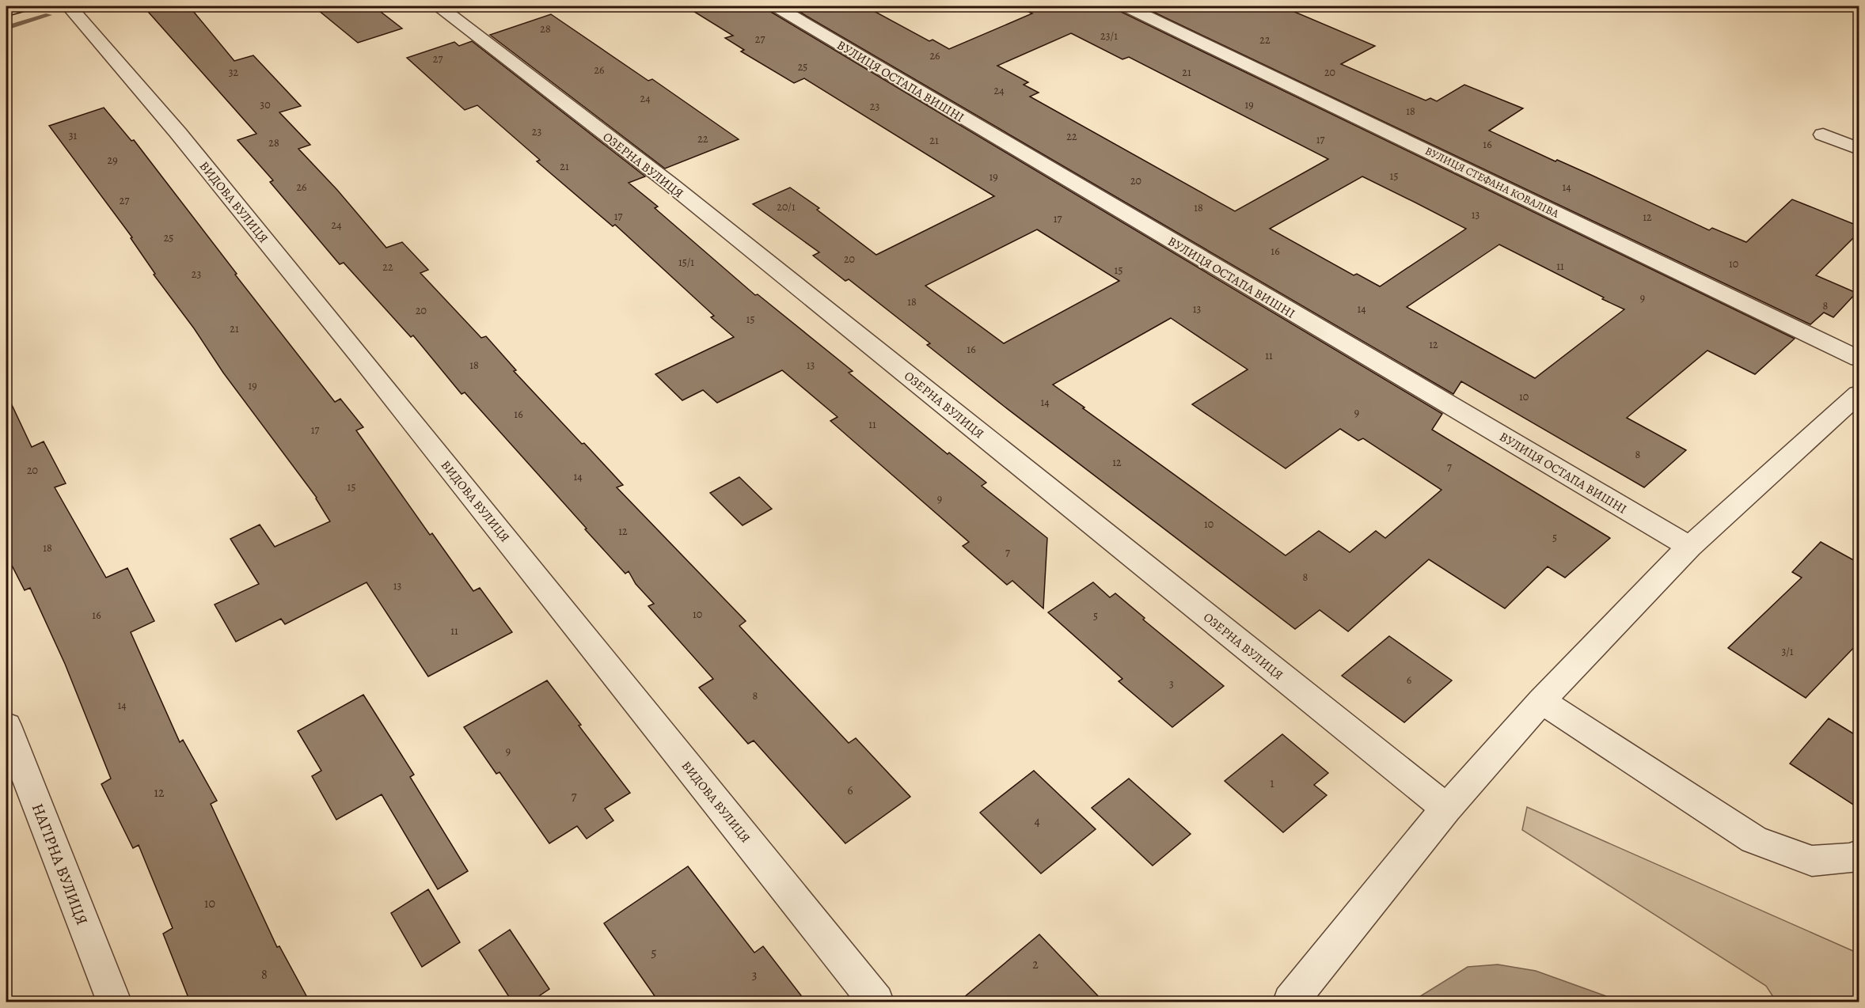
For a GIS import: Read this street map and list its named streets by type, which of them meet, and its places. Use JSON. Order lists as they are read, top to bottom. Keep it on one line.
{"streets":{"street":["ВУЛИЦЯ ОСТАПА ВИШНІ","ОЗЕРНА ВУЛИЦЯ","ВУЛИЦЯ СТЕФАНА КОВАЛІВА","ВИДОВА ВУЛИЦЯ","НАГІРНА ВУЛИЦЯ"]},"house_numbers":["28","23/1","27","22","26","27","25","26","32","21","20","24","24","30","19","23","18","23","31","22","22","17","21","28","16","29","21","15","19","20","26","14","27","20/1","18","13","17","12","17","24","25","16","20","15/1","10","11","22","15","23","9","18","8","13","14","20","15","21","12","16","11","18","13","19","10","14","9","16","11","17","8","12","7","20","14","15","9","10","12","5","18","7","8","13","10","16","5","11","3/1","6","3","8","14","9","1","6","12","7","4","10","5","2","8","3"]}
